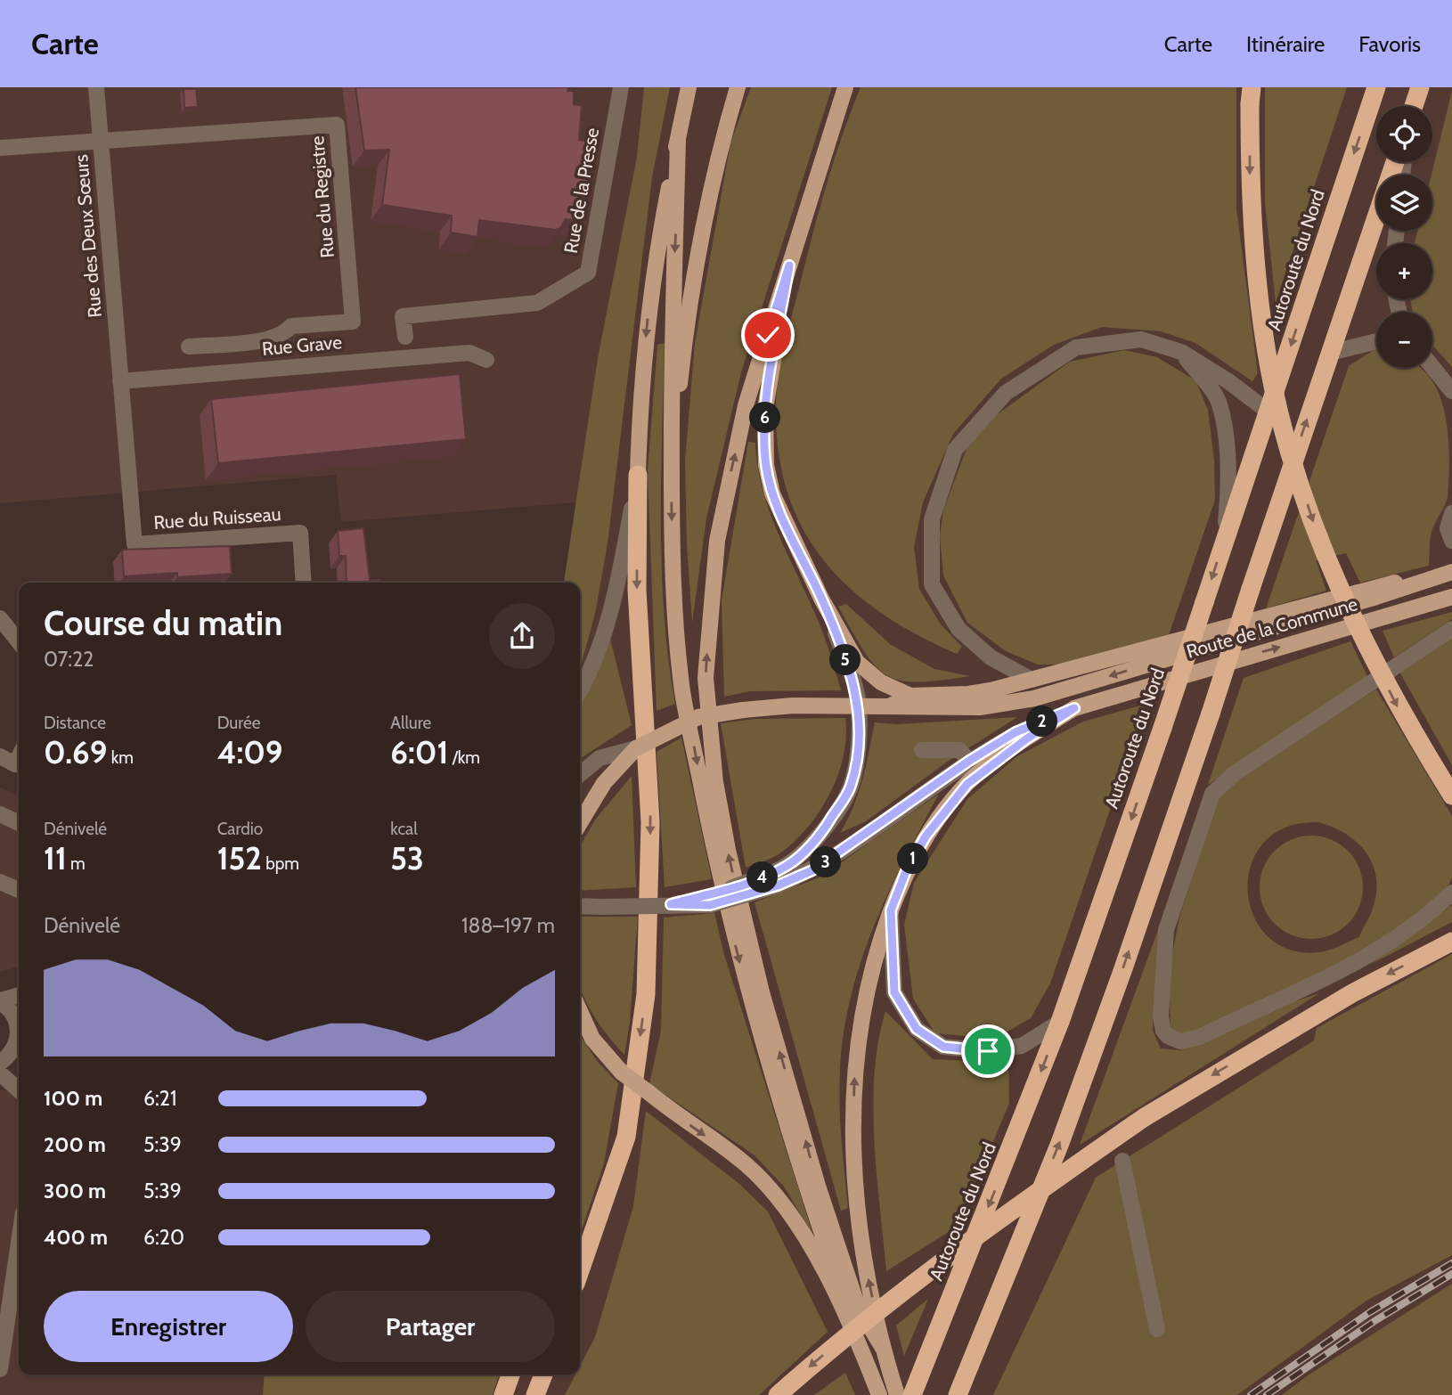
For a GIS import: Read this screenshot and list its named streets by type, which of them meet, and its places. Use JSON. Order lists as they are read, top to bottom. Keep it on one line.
{"streets":{"highway":["Autoroute du Nord"],"main road":["Route de la Commune"],"street":["Rue de la Presse","Rue du Registre","Rue des Deux Sœurs","Rue Grave","Rue du Ruisseau"]},"crossings":[["Rue du Registre","Rue des Deux Sœurs"],["Rue des Deux Sœurs","Rue Grave"],["Rue des Deux Sœurs","Rue du Ruisseau"],["Rue Grave","Rue du Ruisseau"]],"page":{"header":"Carte","nav":["Carte","Itinéraire","Favoris"],"map_buttons":["+","−"],"pins":["6","5","2","1","3","4"],"heading":["Course du matin","07:22"],"stats":[["Distance","0.69 km"],["Durée","4:09"],["Allure","6:01 /km"],["Dénivelé","11 m"],["Cardio","152 bpm"],["kcal","53"]],"chart":["Dénivelé","188–197 m"],"list":[{"name":"100 m","note":"6:21"},{"name":"200 m","note":"5:39"},{"name":"300 m","note":"5:39"},{"name":"400 m","note":"6:20"}],"buttons":["Enregistrer","Partager"]}}
